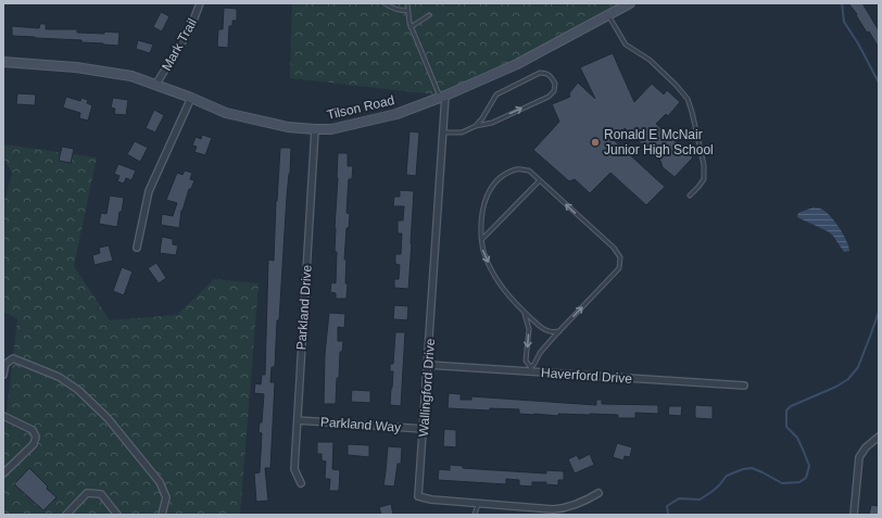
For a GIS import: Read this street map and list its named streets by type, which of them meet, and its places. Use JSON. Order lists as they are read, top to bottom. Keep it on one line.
{"streets":{"street":["Mark Trail","Tilson Road","Parkland Drive","Haverford Drive","Wallingford Drive","Parkland Way"]},"crossings":[["Mark Trail","Tilson Road"],["Tilson Road","Parkland Drive"],["Tilson Road","Wallingford Drive"],["Parkland Drive","Parkland Way"],["Haverford Drive","Wallingford Drive"],["Wallingford Drive","Parkland Way"]],"places":["Ronald E McNair Junior High School"]}
